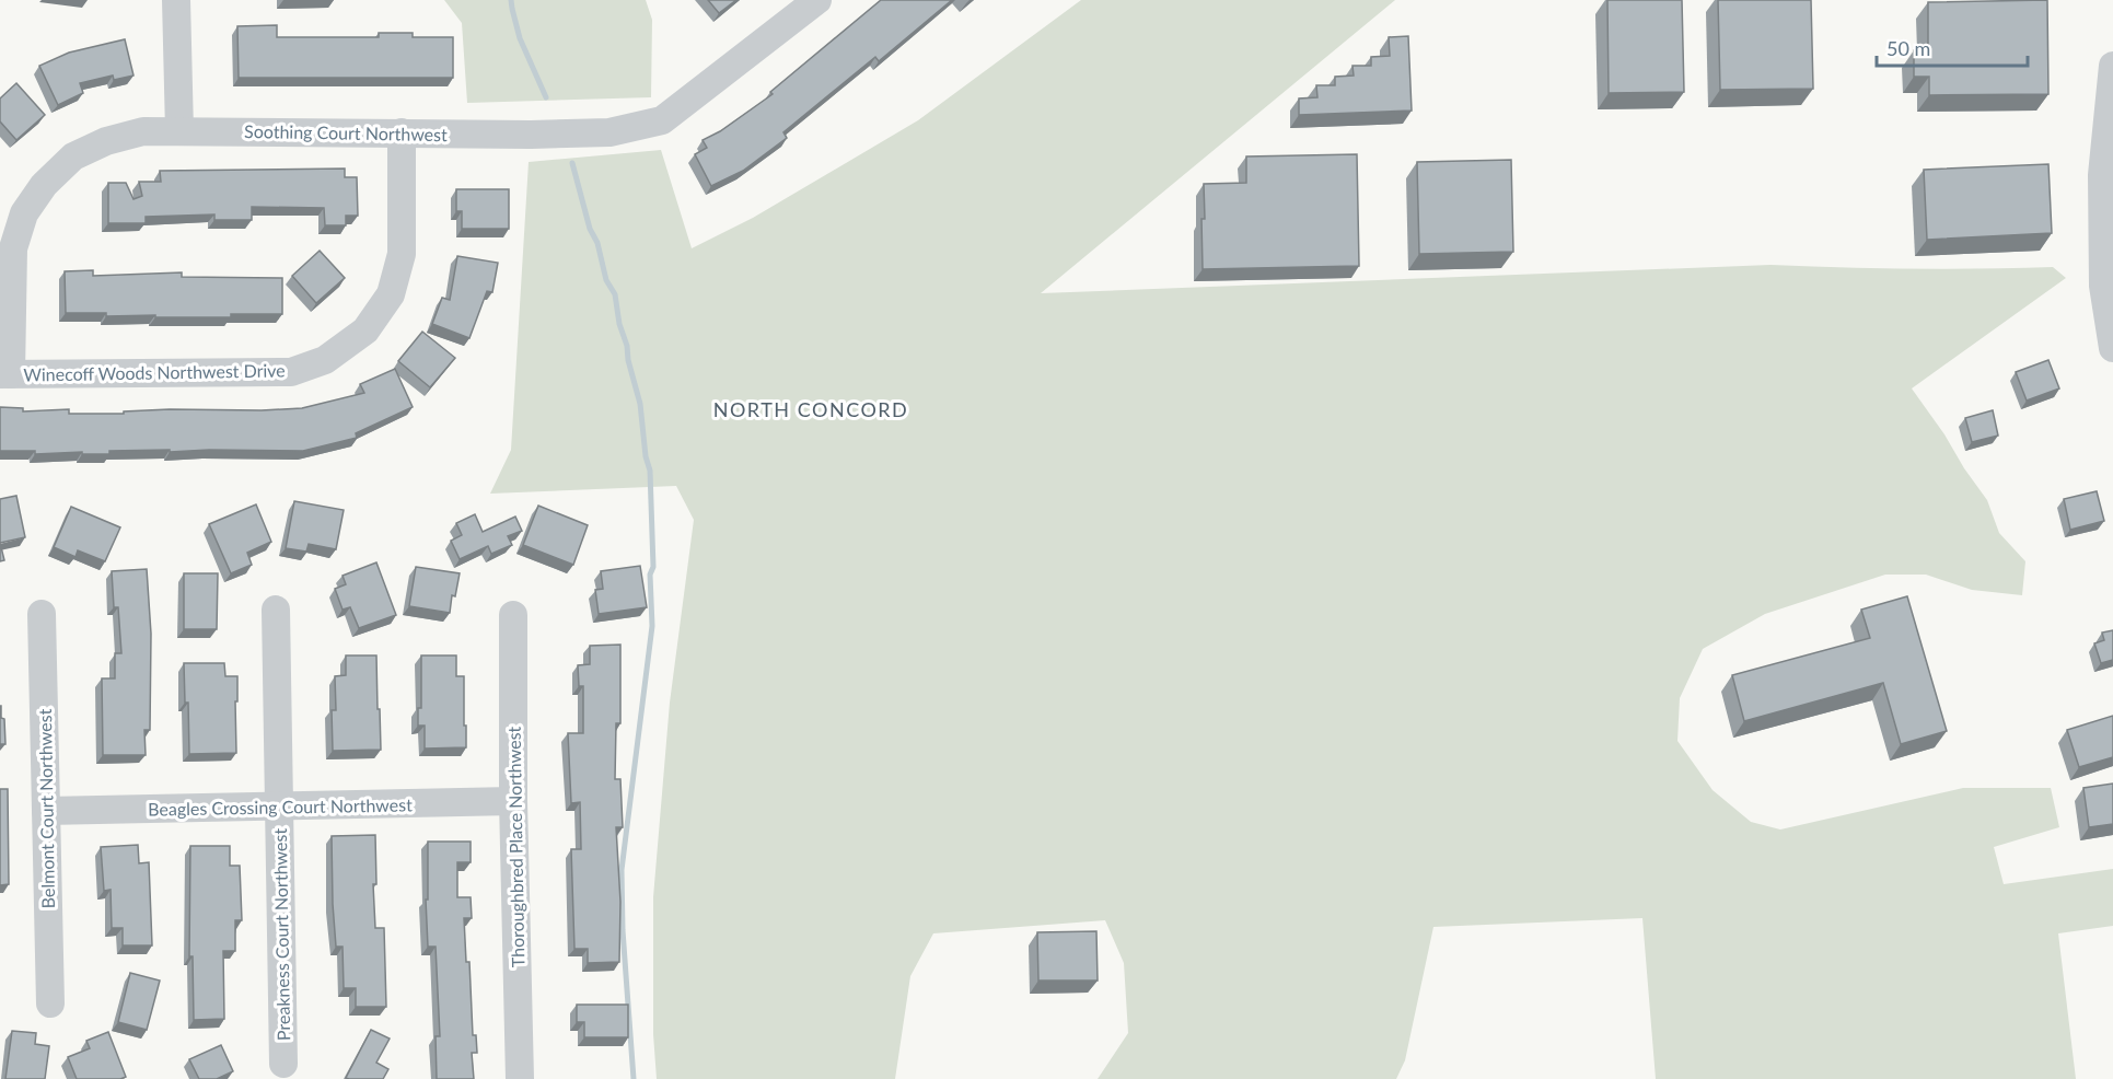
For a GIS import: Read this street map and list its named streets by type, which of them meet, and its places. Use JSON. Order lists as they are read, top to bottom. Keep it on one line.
{"streets":{"street":["Soothing Court Northwest","Winecoff Woods Northwest Drive","Beagles Crossing Court Northwest","Belmont Court Northwest","Thoroughbred Place Northwest","Preakness Court Northwest"]},"crossings":[["Soothing Court Northwest","Winecoff Woods Northwest Drive"],["Beagles Crossing Court Northwest","Belmont Court Northwest"],["Beagles Crossing Court Northwest","Thoroughbred Place Northwest"],["Beagles Crossing Court Northwest","Preakness Court Northwest"]],"districts":["NORTH CONCORD"],"scale_bar":"50 m"}
